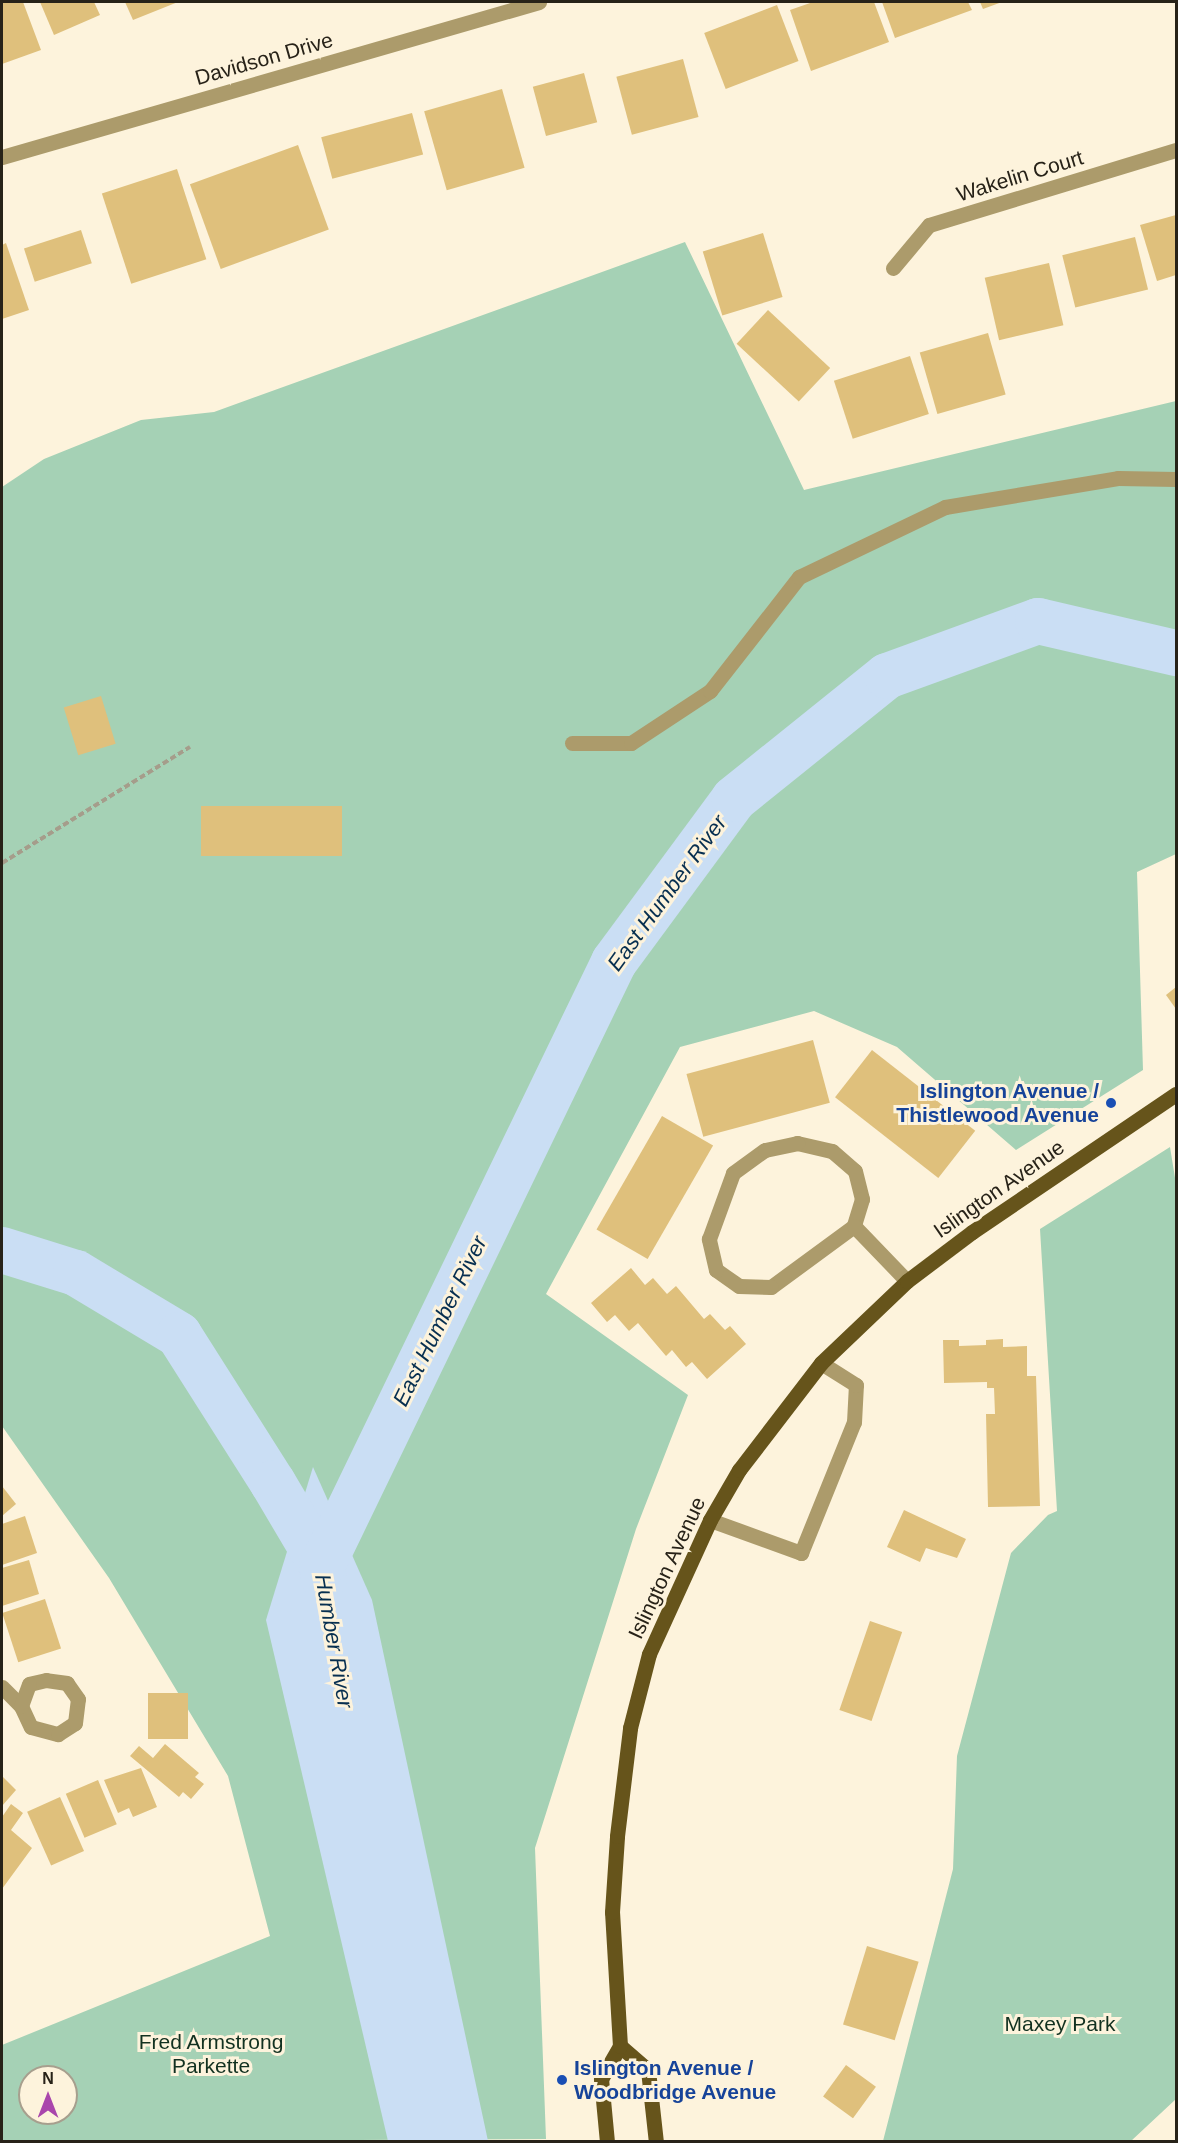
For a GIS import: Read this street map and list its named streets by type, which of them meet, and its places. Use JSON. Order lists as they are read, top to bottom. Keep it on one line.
{"streets":{"main road":["Islington Avenue"],"street":["Davidson Drive","Wakelin Court"]},"water":["East Humber River","Humber River"],"parks":["Maxey Park","Fred Armstrong Parkette"],"places":["Islington Avenue / Thistlewood Avenue","Islington Avenue / Woodbridge Avenue"],"north":"top"}
